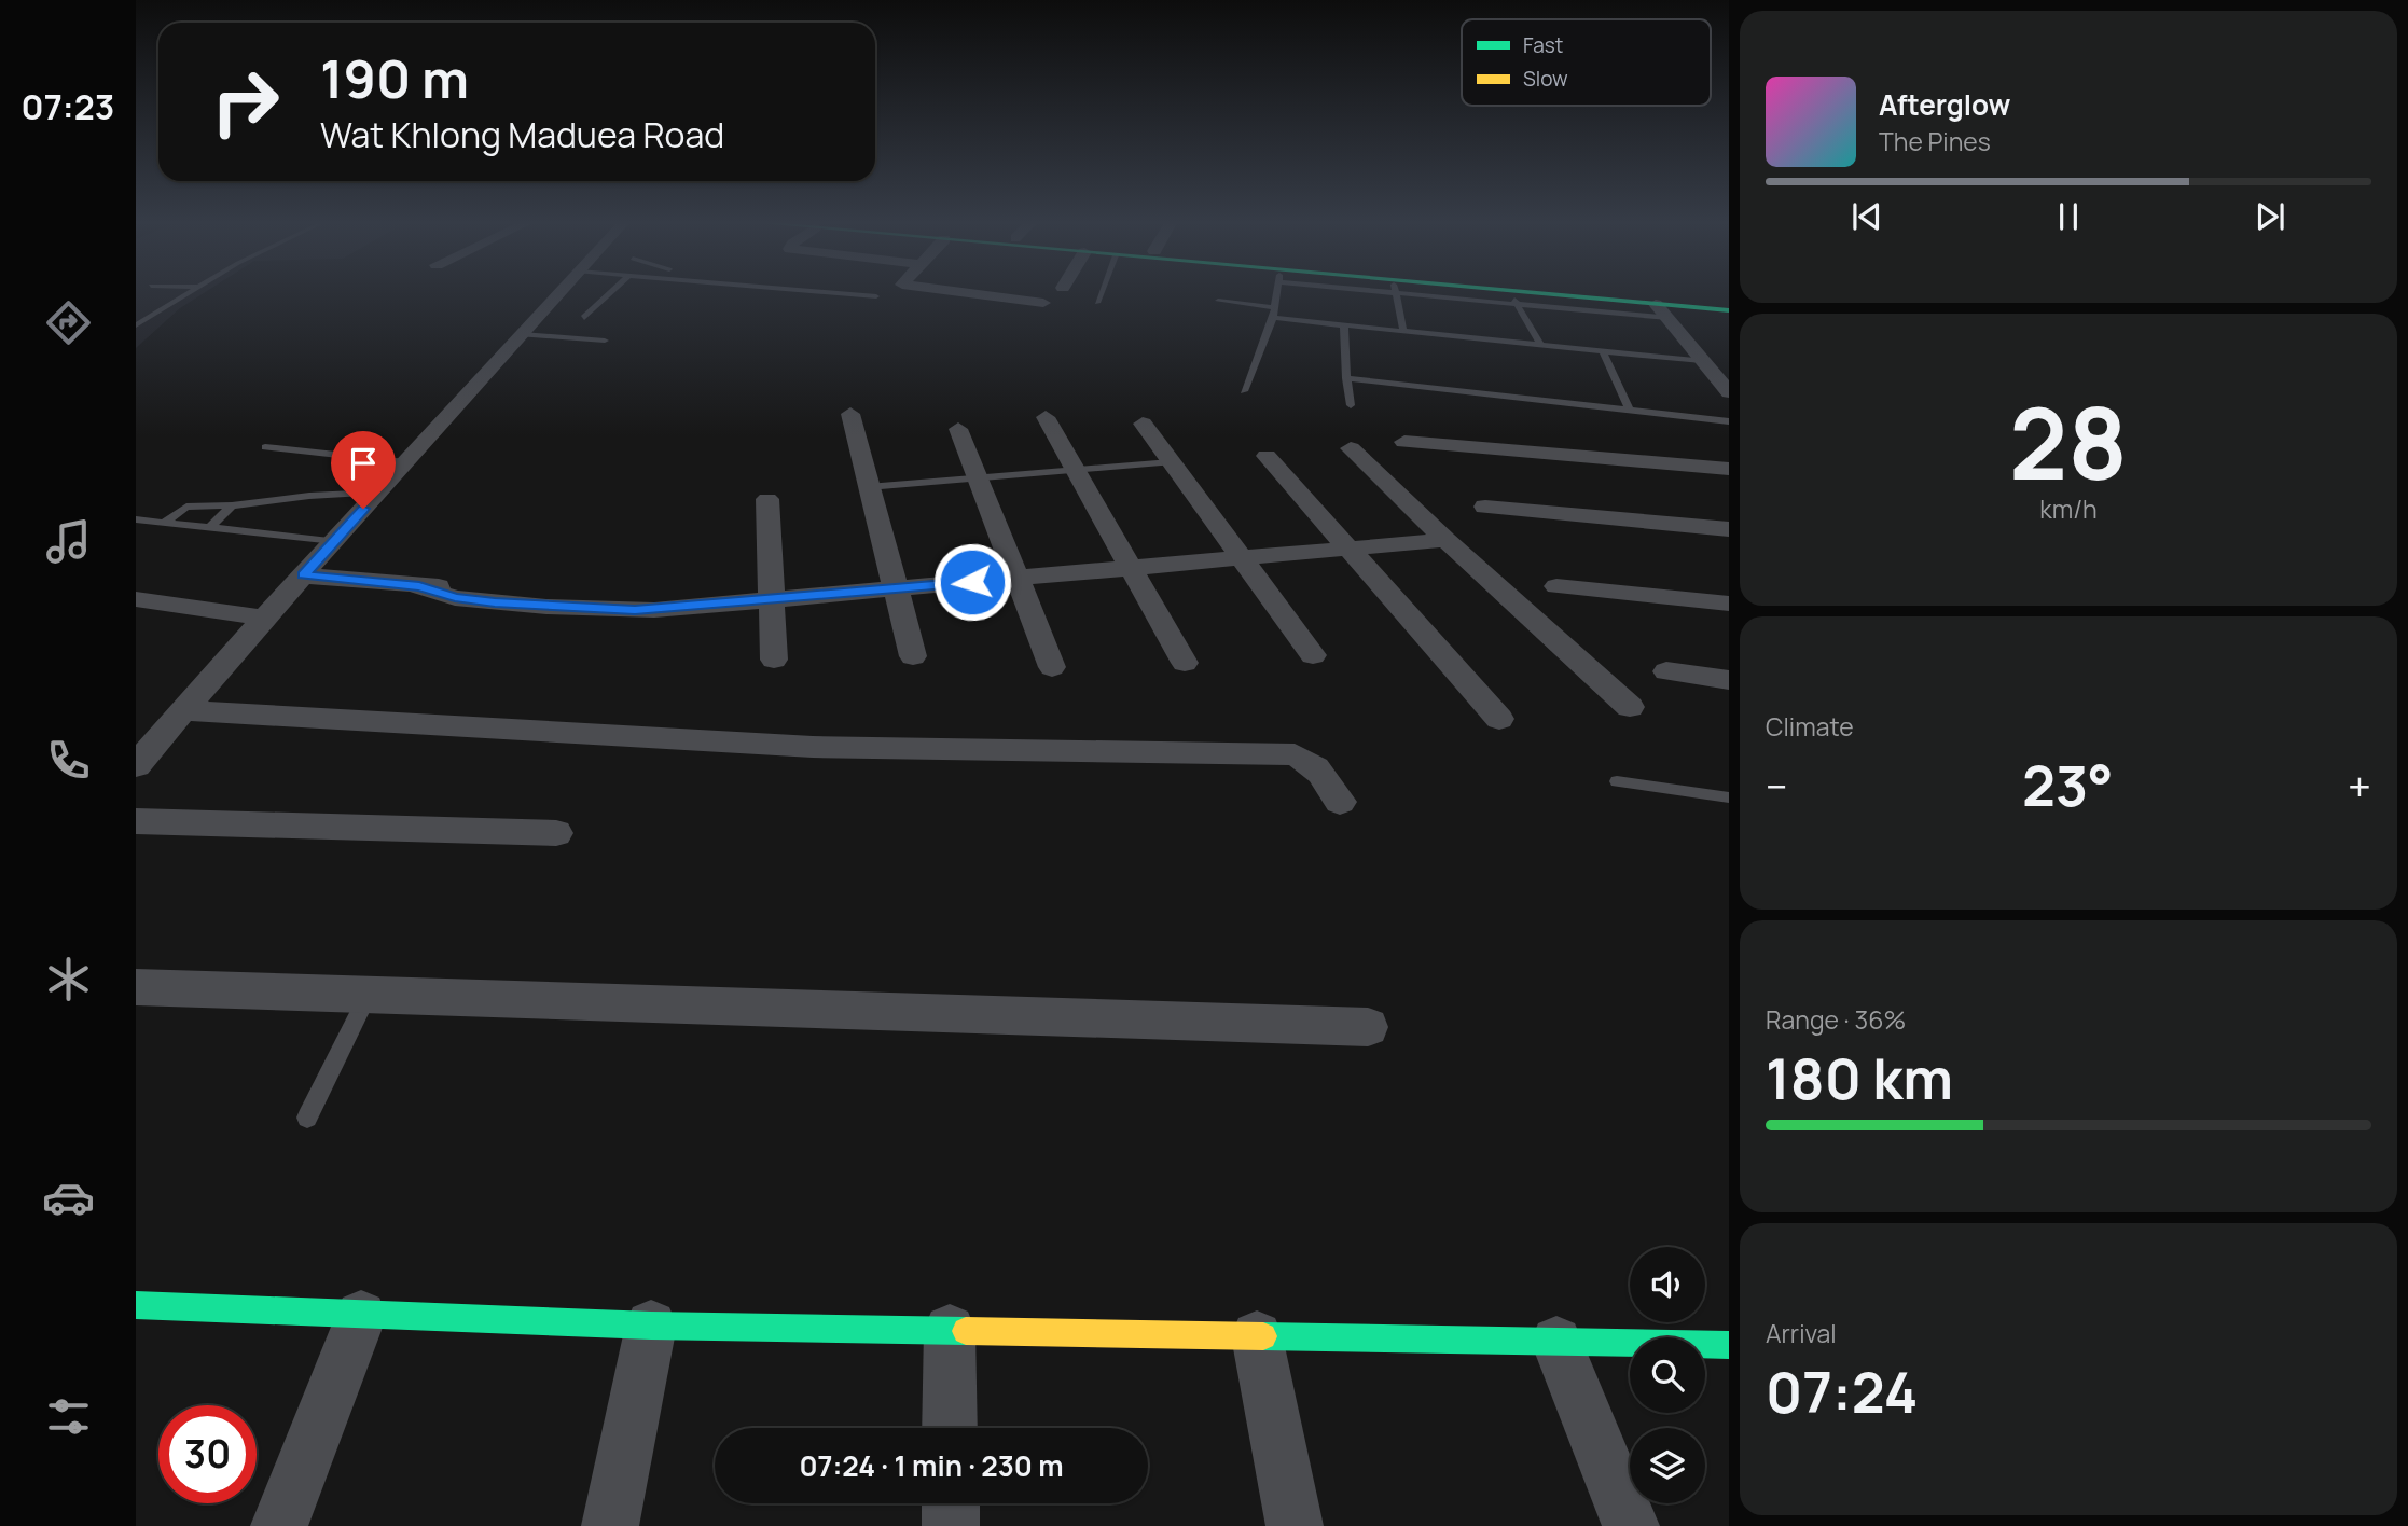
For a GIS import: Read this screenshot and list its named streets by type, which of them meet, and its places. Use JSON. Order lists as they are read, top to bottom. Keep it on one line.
{"legend":["Fast","Slow"],"page":{"tabs":"07:23","turn":["190 m","Wat Khlong Maduea Road"],"song":["Afterglow","The Pines"],"tile":[["28","km/h"],"Climate",["Range · 36%","180 km"],["Arrival","07:24"]],"heat":["−","23°","+"],"limit":"30","trip":"07:24 · 1 min · 230 m"}}
